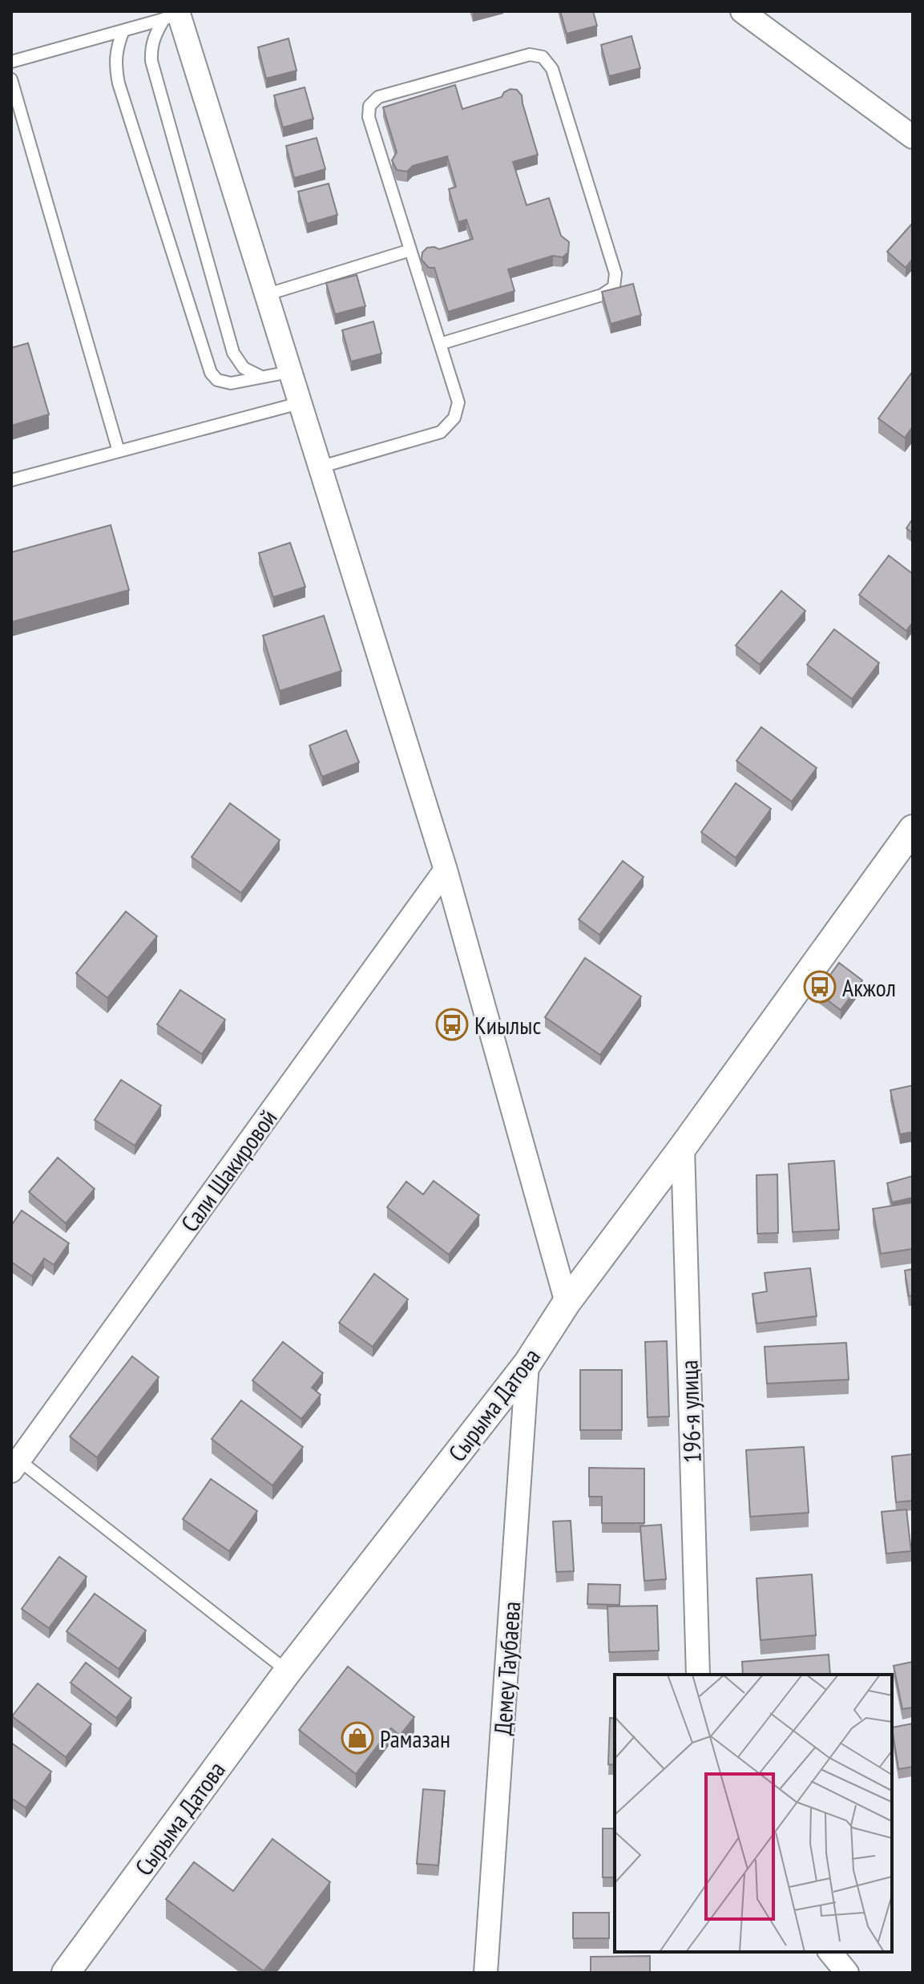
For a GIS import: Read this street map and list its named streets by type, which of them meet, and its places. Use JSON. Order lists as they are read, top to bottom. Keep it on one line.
{"streets":{"street":["Сали Шакировой","Сырыма Датова","196-я улица","Демеу Таубаева"]},"crossings":[["Сырыма Датова","196-я улица"],["Сырыма Датова","Демеу Таубаева"]],"places":{"bus stop":["Акжол","Киылыс"],"shop":["Рамазан"]}}
